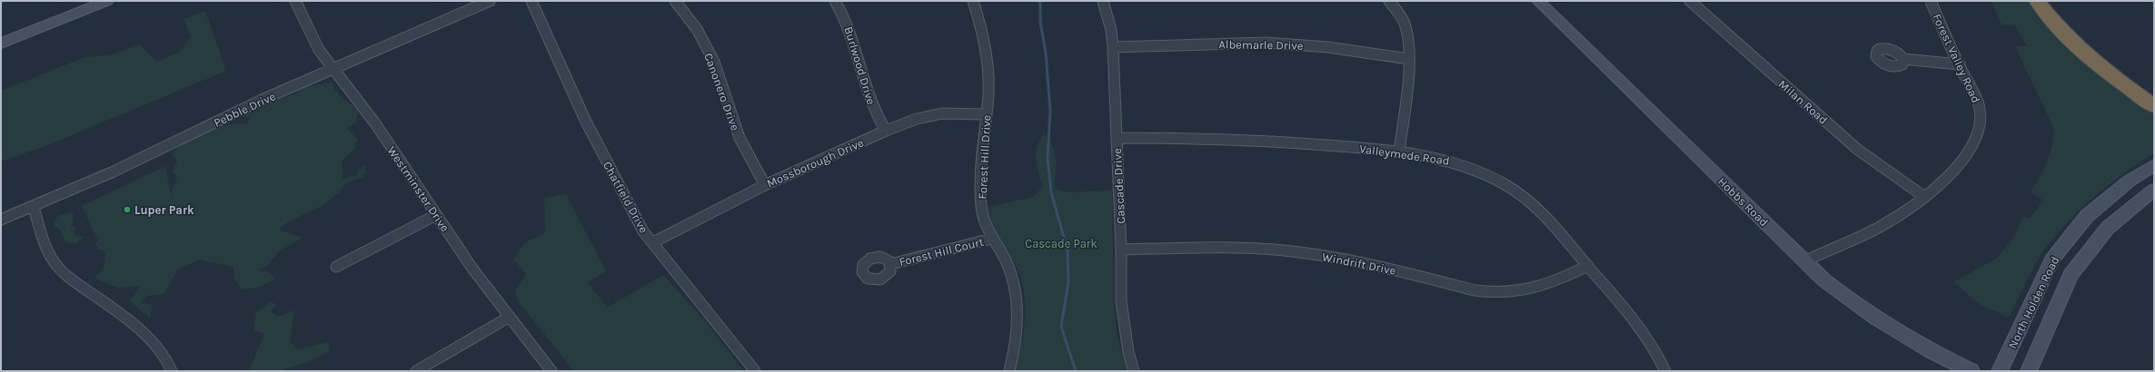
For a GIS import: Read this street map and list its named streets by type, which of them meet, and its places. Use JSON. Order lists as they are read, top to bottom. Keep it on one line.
{"streets":{"main road":["Hobbs Road","North Holden Road"],"street":["Albemarle Drive","Forest Valley Road","Burlwood Drive","Canonero Drive","Milan Road","Pebble Drive","Valleymede Road","Forest Hill Drive","Mossborough Drive","Cascade Drive","Westminster Drive","Chatfield Drive","Forest Hill Court","Windrift Drive"]},"crossings":[["Albemarle Drive","Cascade Drive"],["Forest Valley Road","Milan Road"],["Forest Valley Road","Hobbs Road"],["Burlwood Drive","Mossborough Drive"],["Canonero Drive","Mossborough Drive"],["Pebble Drive","Westminster Drive"],["Valleymede Road","Cascade Drive"],["Valleymede Road","Windrift Drive"],["Forest Hill Drive","Mossborough Drive"],["Forest Hill Drive","Forest Hill Court"],["Mossborough Drive","Chatfield Drive"],["Cascade Drive","Windrift Drive"]],"parks":["Cascade Park"],"places":["Luper Park"]}
